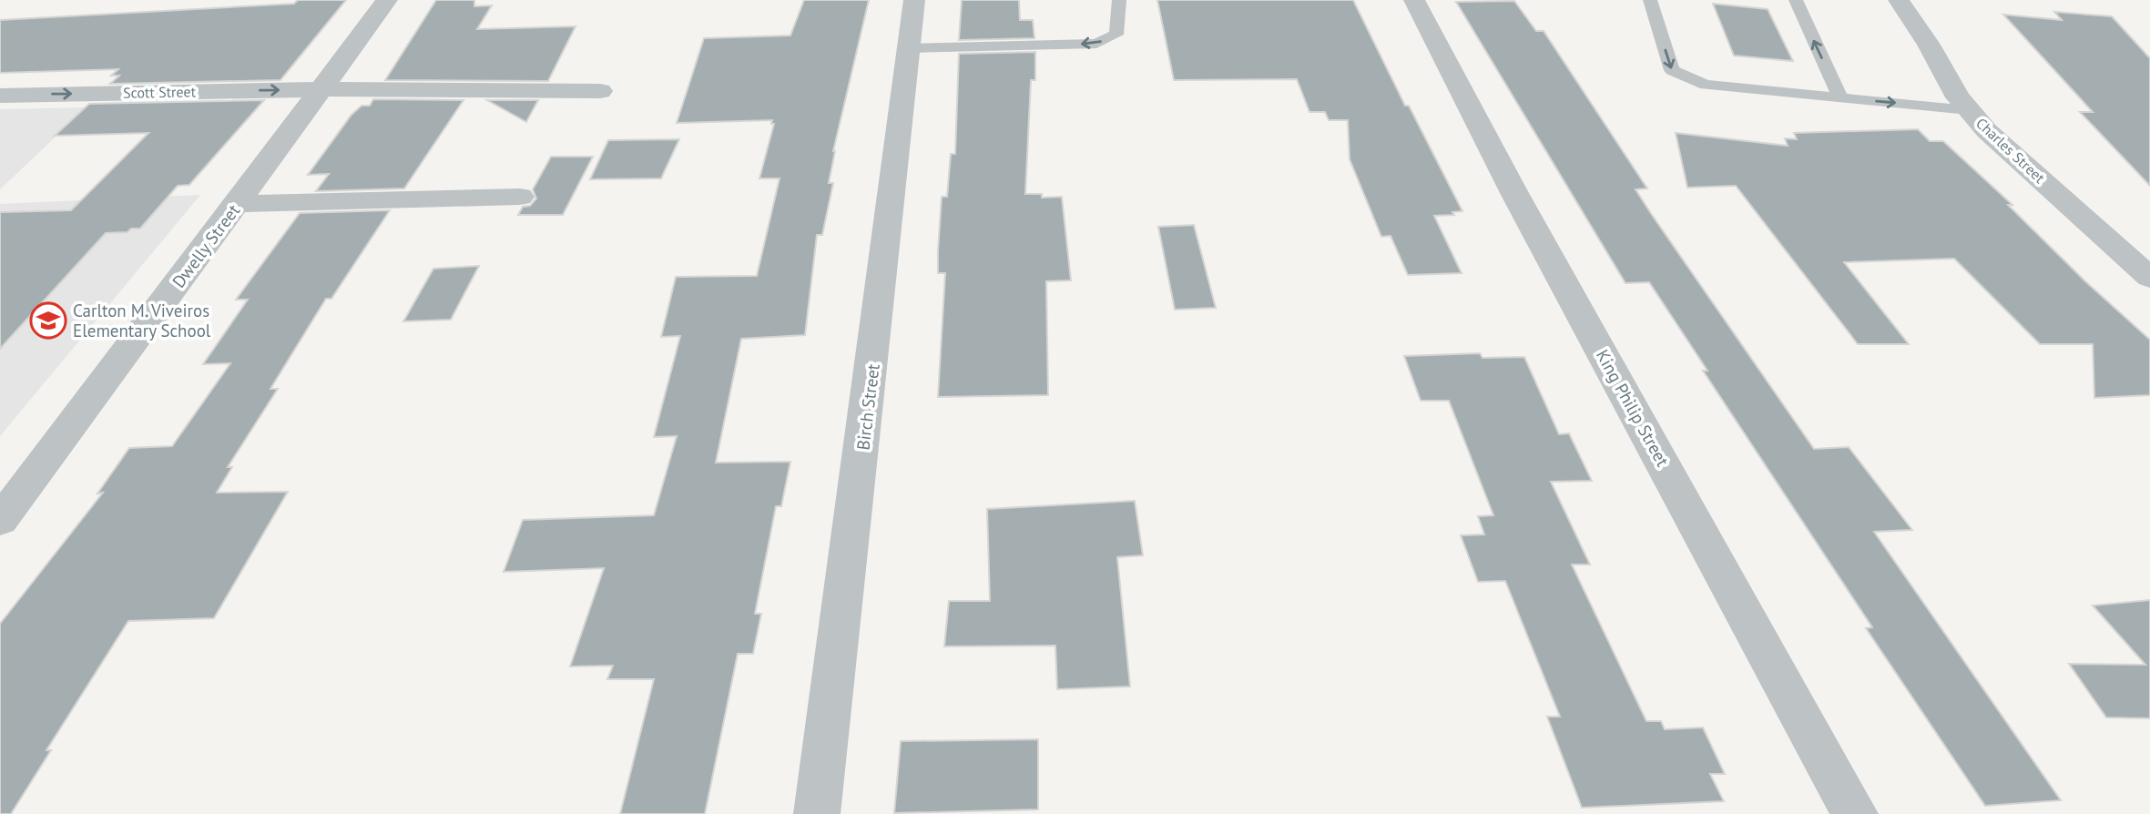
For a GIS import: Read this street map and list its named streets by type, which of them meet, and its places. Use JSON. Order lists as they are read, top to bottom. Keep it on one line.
{"streets":{"street":["Scott Street","Charles Street","Dwelly Street","Birch Street","King Philip Street"]},"crossings":[["Scott Street","Dwelly Street"]],"one_way":["Scott Street"],"places":{"school or university":["Carlton M. Viveiros Elementary School"]}}
